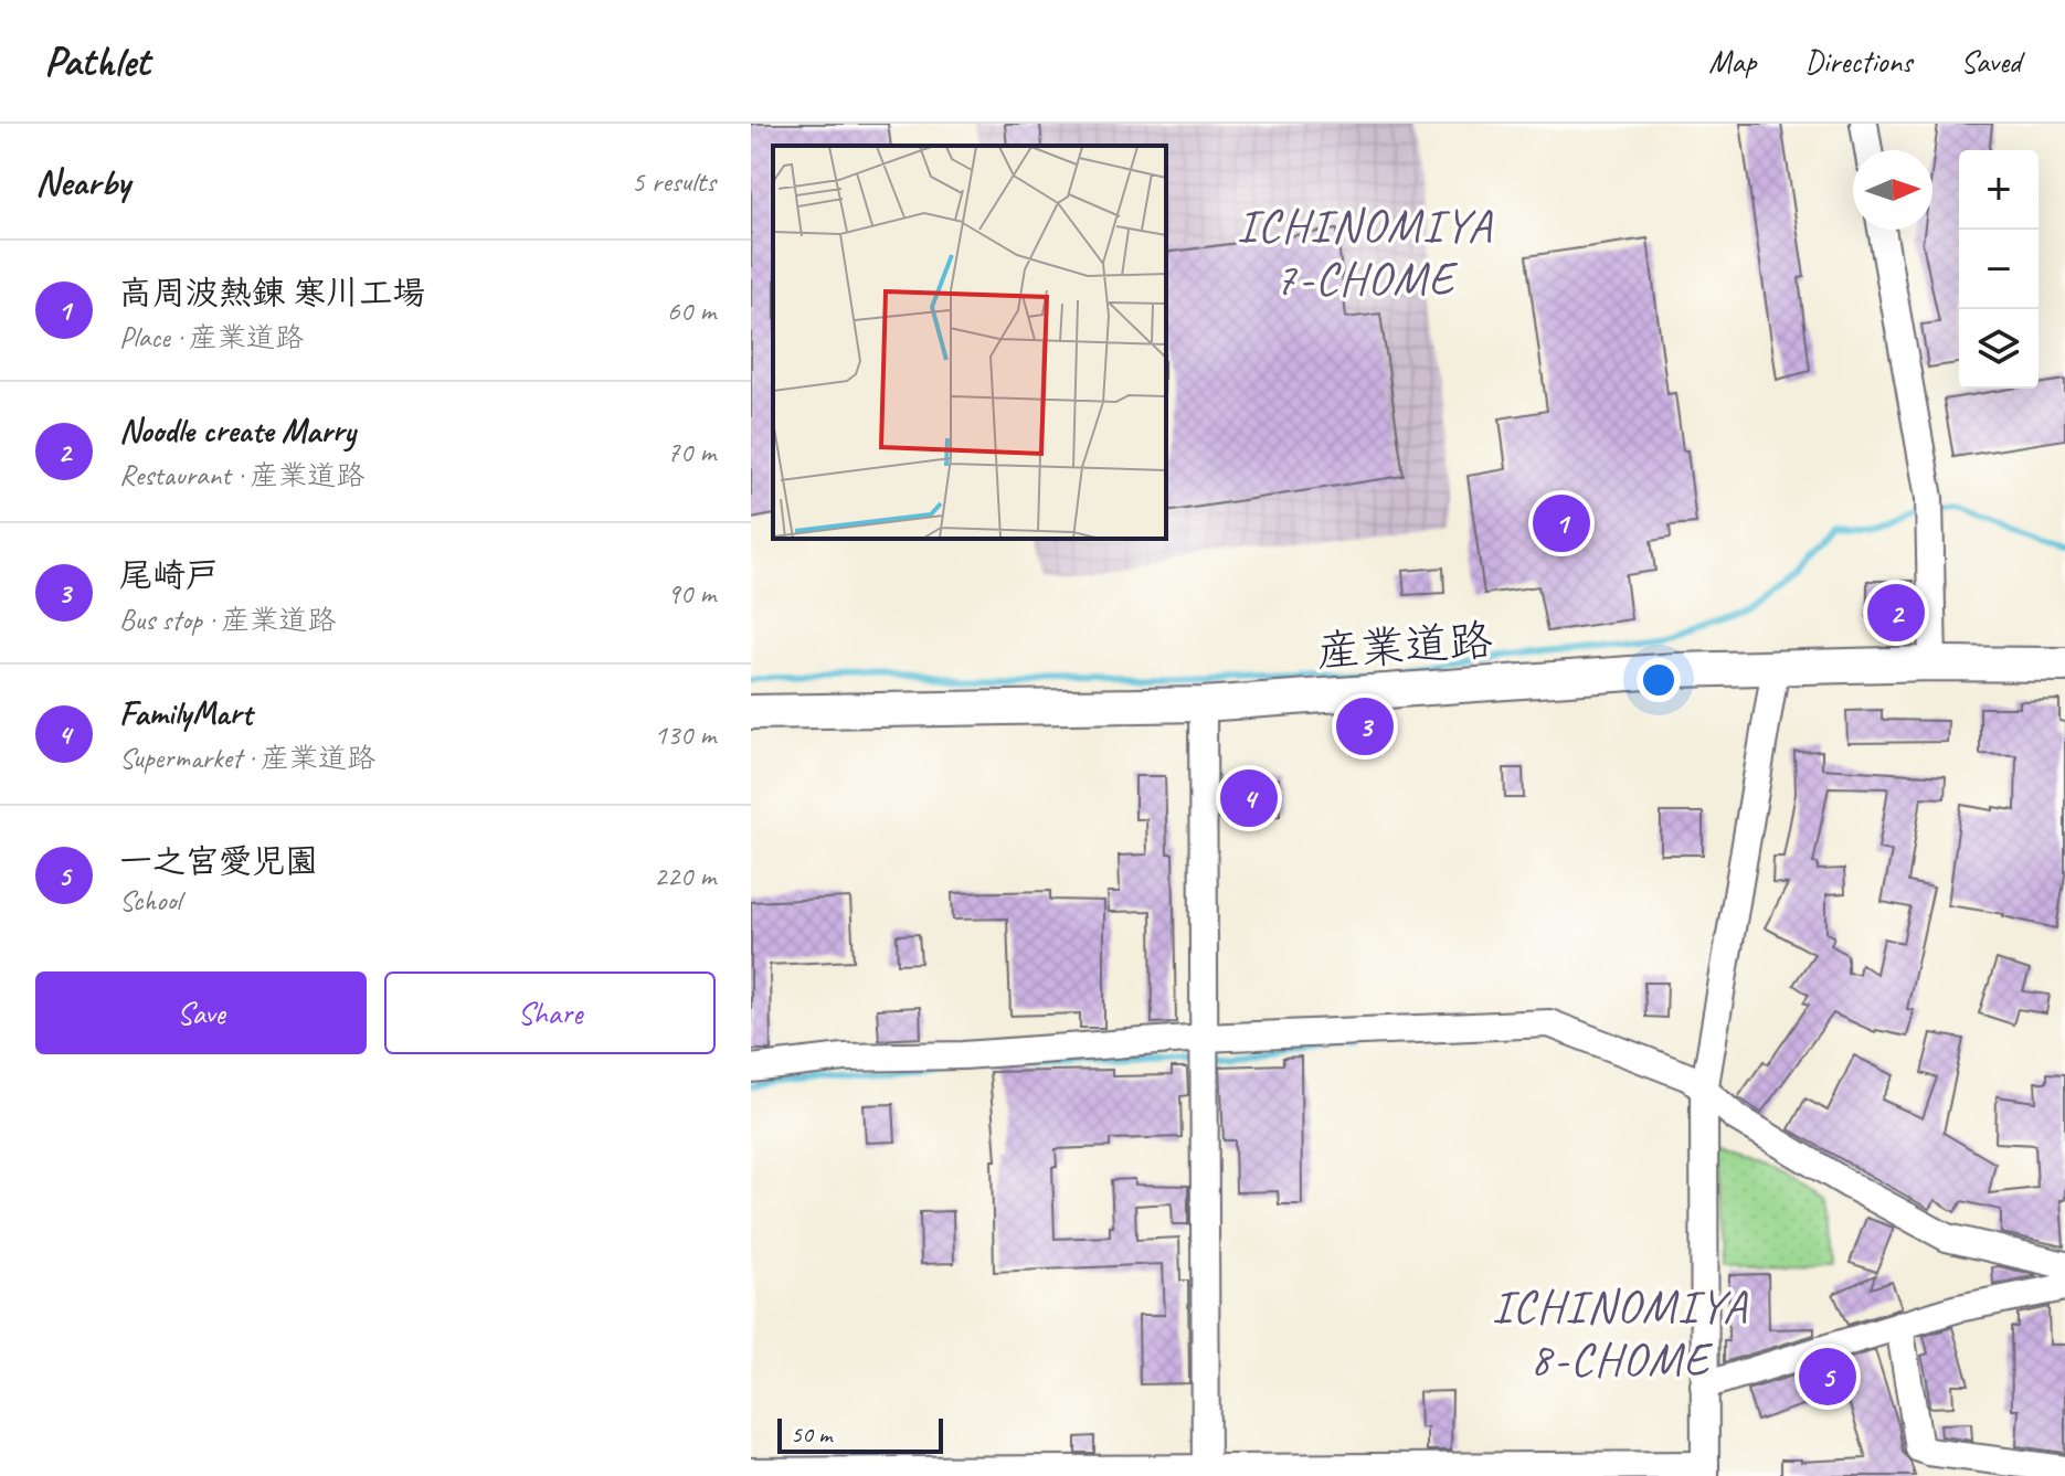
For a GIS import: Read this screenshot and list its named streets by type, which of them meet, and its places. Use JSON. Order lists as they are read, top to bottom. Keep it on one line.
{"streets":{"main road":["産業道路"]},"districts":["ICHINOMIYA 7-CHOME","ICHINOMIYA 8-CHOME"],"scale_bar":"50 m","north":"right","page":{"header":"Pathlet","nav":["Map","Directions","Saved"],"heading":["Nearby","5 results"],"map_buttons":["+","−"],"list":[{"mark":"1","name":"高周波熱錬 寒川工場","note":"Place · 産業道路","value":"60 m"},{"mark":"2","name":"Noodle create Marry","note":"Restaurant · 産業道路","value":"70 m"},{"mark":"3","name":"尾崎戸","note":"Bus stop · 産業道路","value":"90 m"},{"mark":"4","name":"FamilyMart","note":"Supermarket · 産業道路","value":"130 m"},{"mark":"5","name":"一之宮愛児園","note":"School","value":"220 m"}],"pins":["1","2","3","4","5"],"buttons":["Save","Share"],"scale":"50 m"}}
